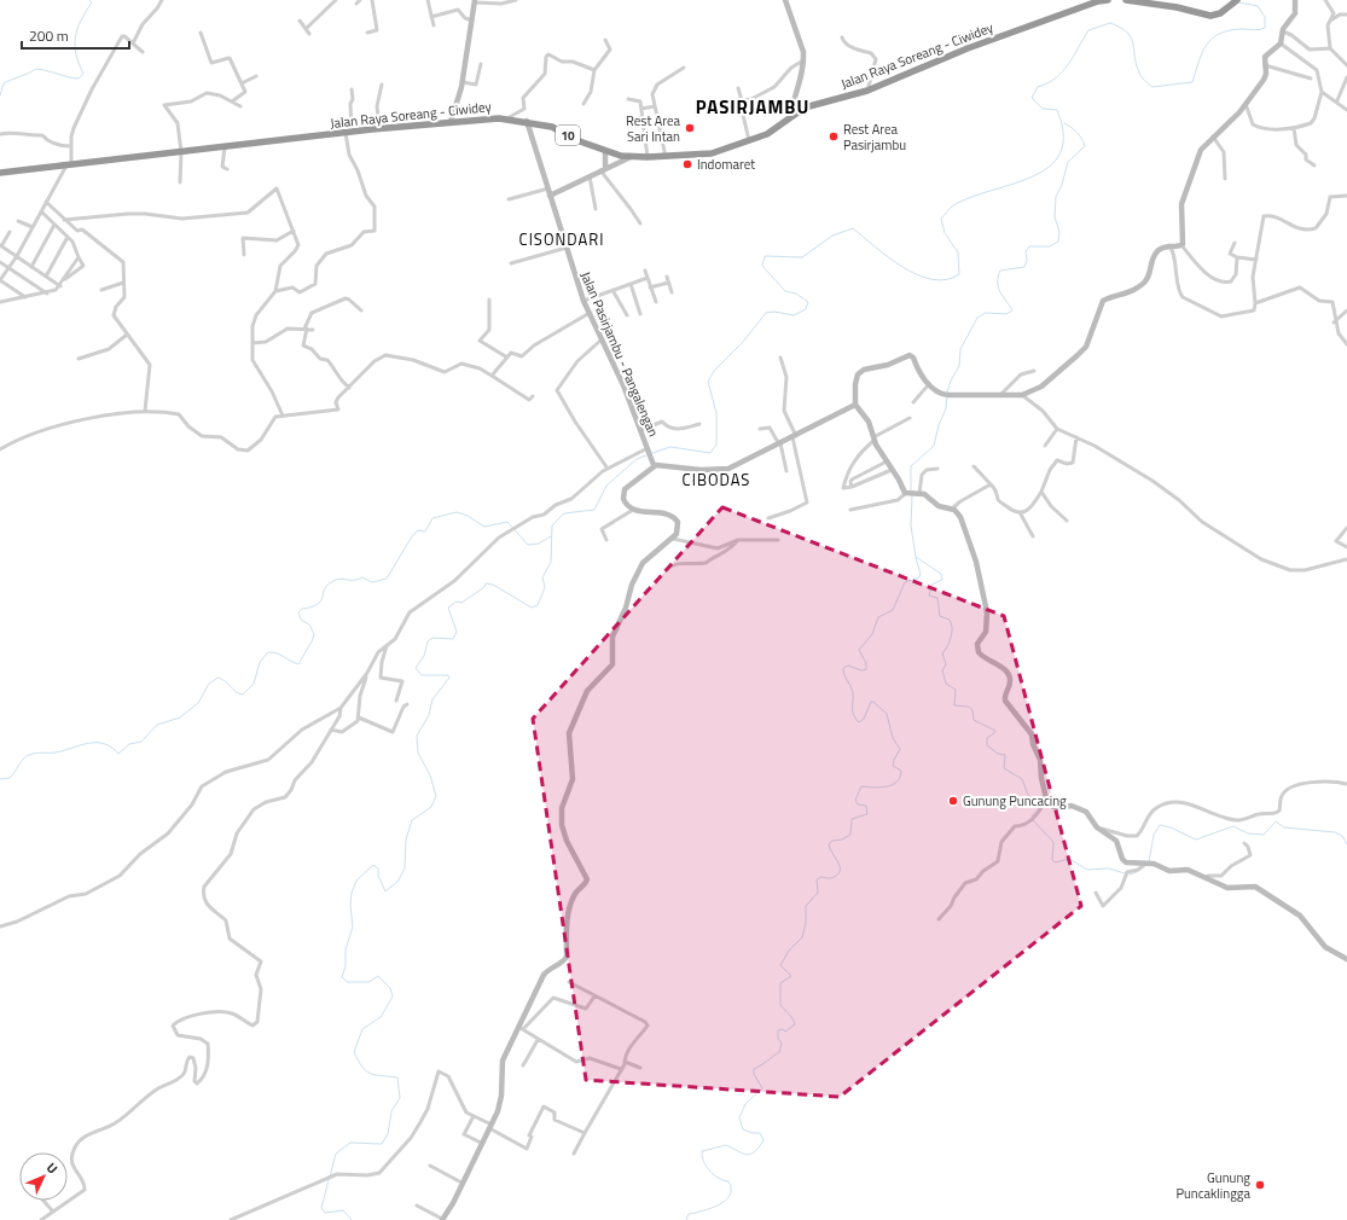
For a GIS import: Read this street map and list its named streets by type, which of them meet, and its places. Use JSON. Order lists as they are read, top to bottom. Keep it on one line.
{"streets":{"highway":["Jalan Raya Soreang - Ciwidey","10"],"main road":["Jalan Pasirjambu - Pangalengan"]},"crossings":[["Jalan Raya Soreang - Ciwidey","Jalan Pasirjambu - Pangalengan"]],"districts":["PASIRJAMBU","CISONDARI","CIBODAS"],"places":["Rest Area Sari Intan","Rest Area Pasirjambu","Indomaret","Gunung Puncacing","Gunung Puncaklingga"],"scale_bar":"200 m","north":"top right"}
